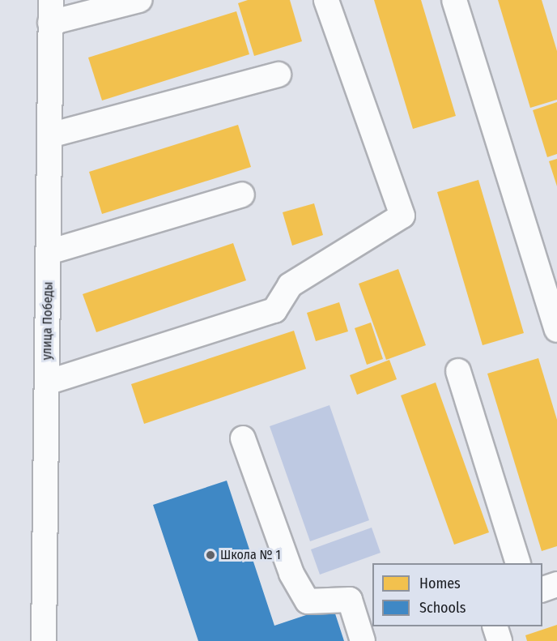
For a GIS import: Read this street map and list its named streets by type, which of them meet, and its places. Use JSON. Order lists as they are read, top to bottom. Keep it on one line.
{"streets":{"street":["улица Победы"]},"places":["Школа № 1"],"legend":["Homes","Schools"]}
